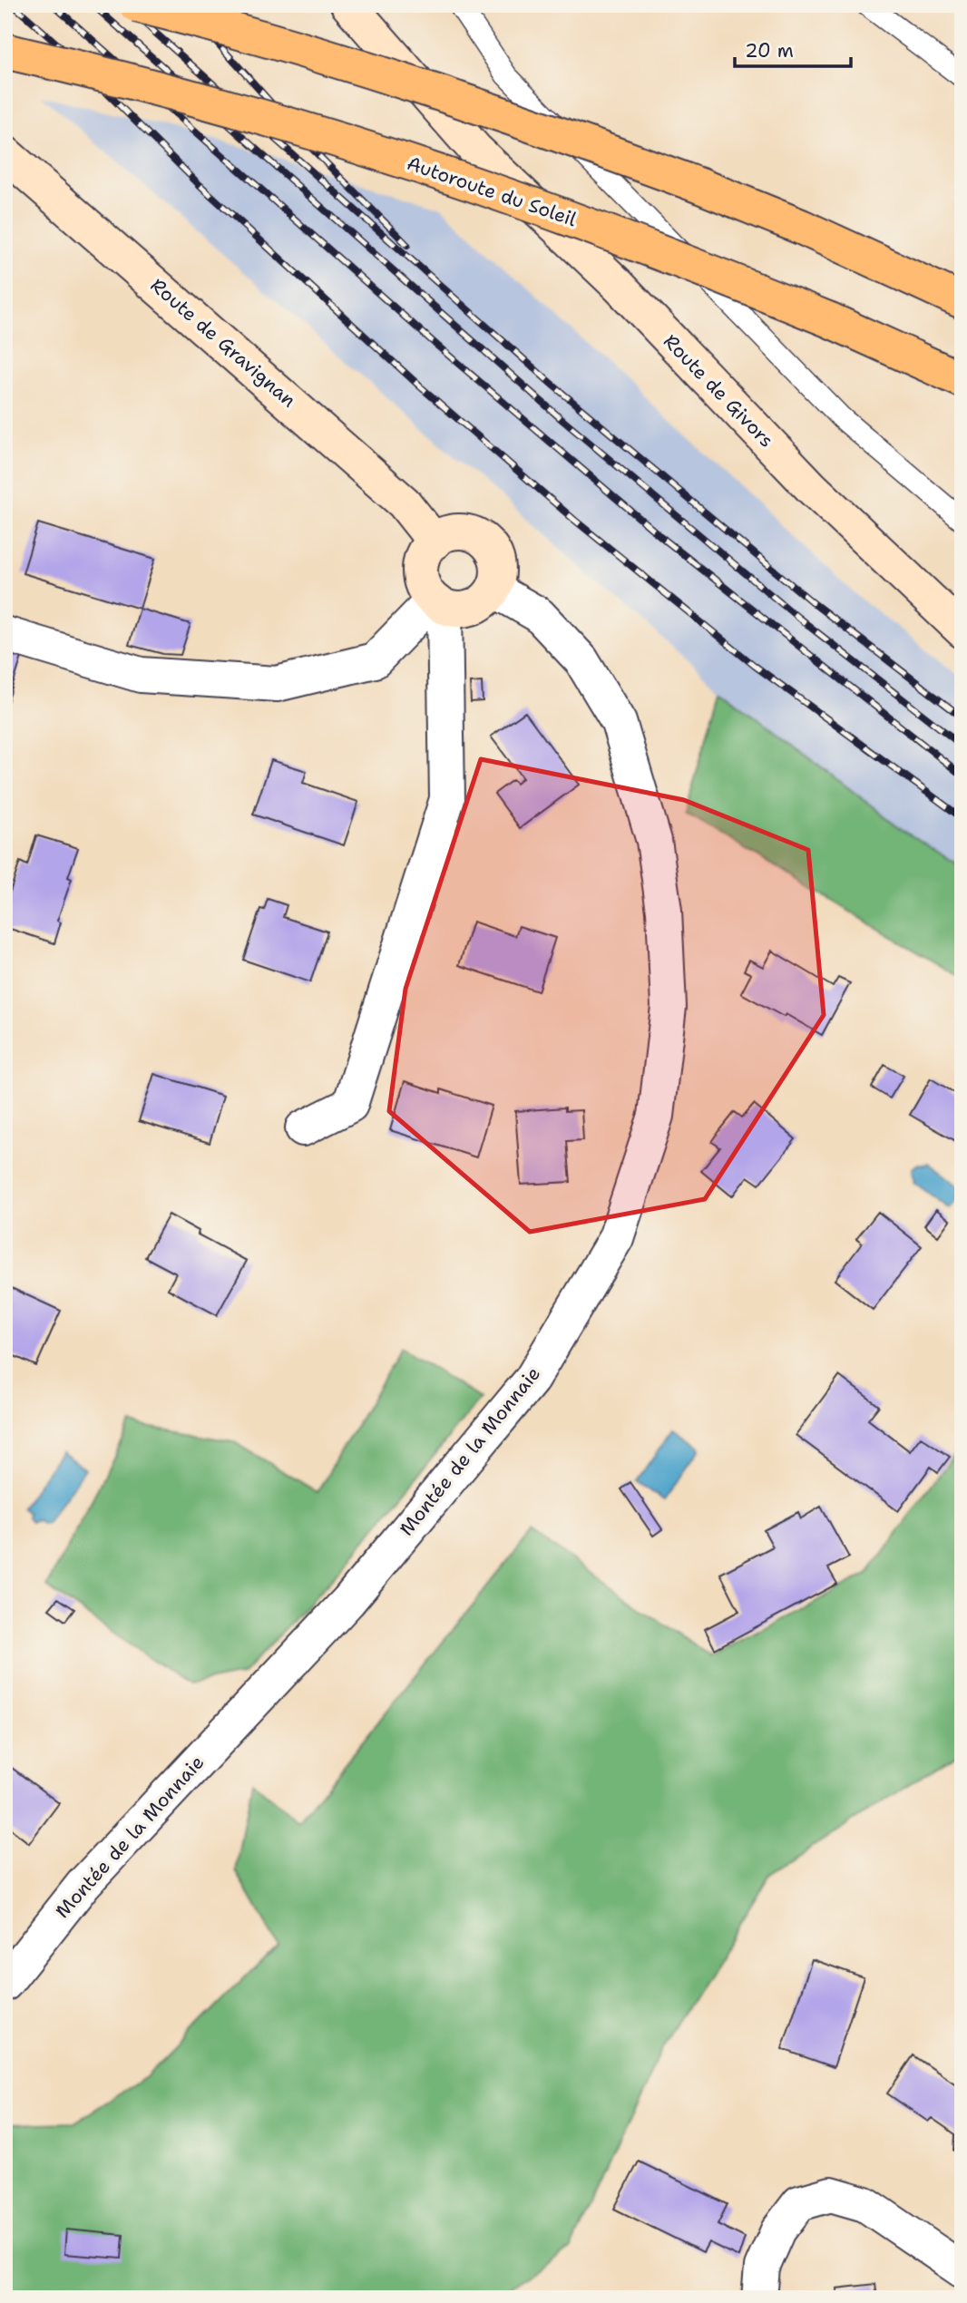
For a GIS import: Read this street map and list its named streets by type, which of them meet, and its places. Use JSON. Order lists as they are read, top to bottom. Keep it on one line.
{"streets":{"highway":["Autoroute du Soleil"],"main road":["Route de Gravignan","Route de Givors"],"street":["Montée de la Monnaie"]},"crossings":[["Route de Gravignan","Montée de la Monnaie"]],"scale_bar":"20 m"}
